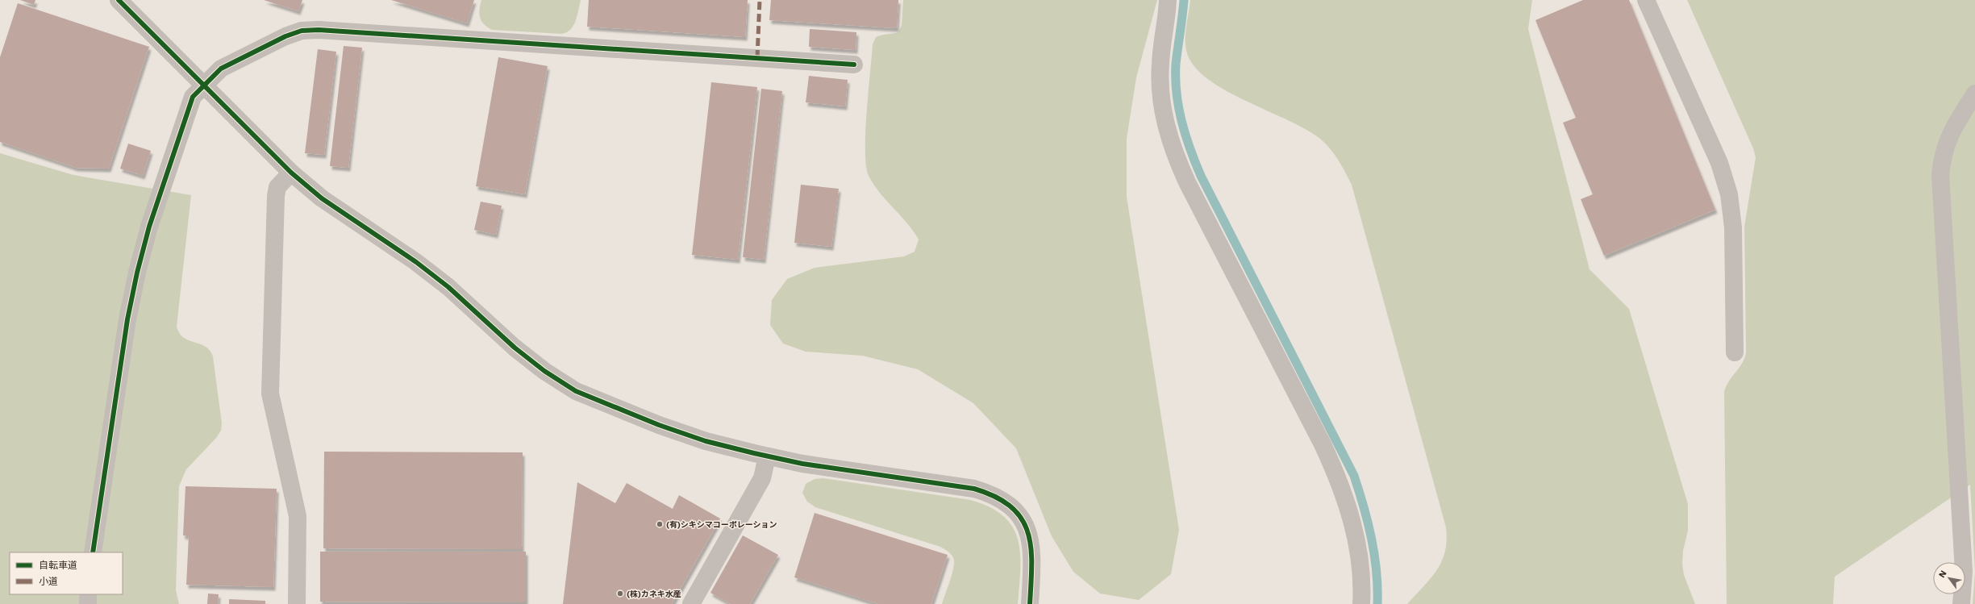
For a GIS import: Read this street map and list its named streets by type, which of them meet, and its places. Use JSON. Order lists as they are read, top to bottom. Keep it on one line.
{"places":["(有)シキシマコーポレーション","(株)カネキ水産"],"legend":["自転車道","小道"],"north":"top left"}
